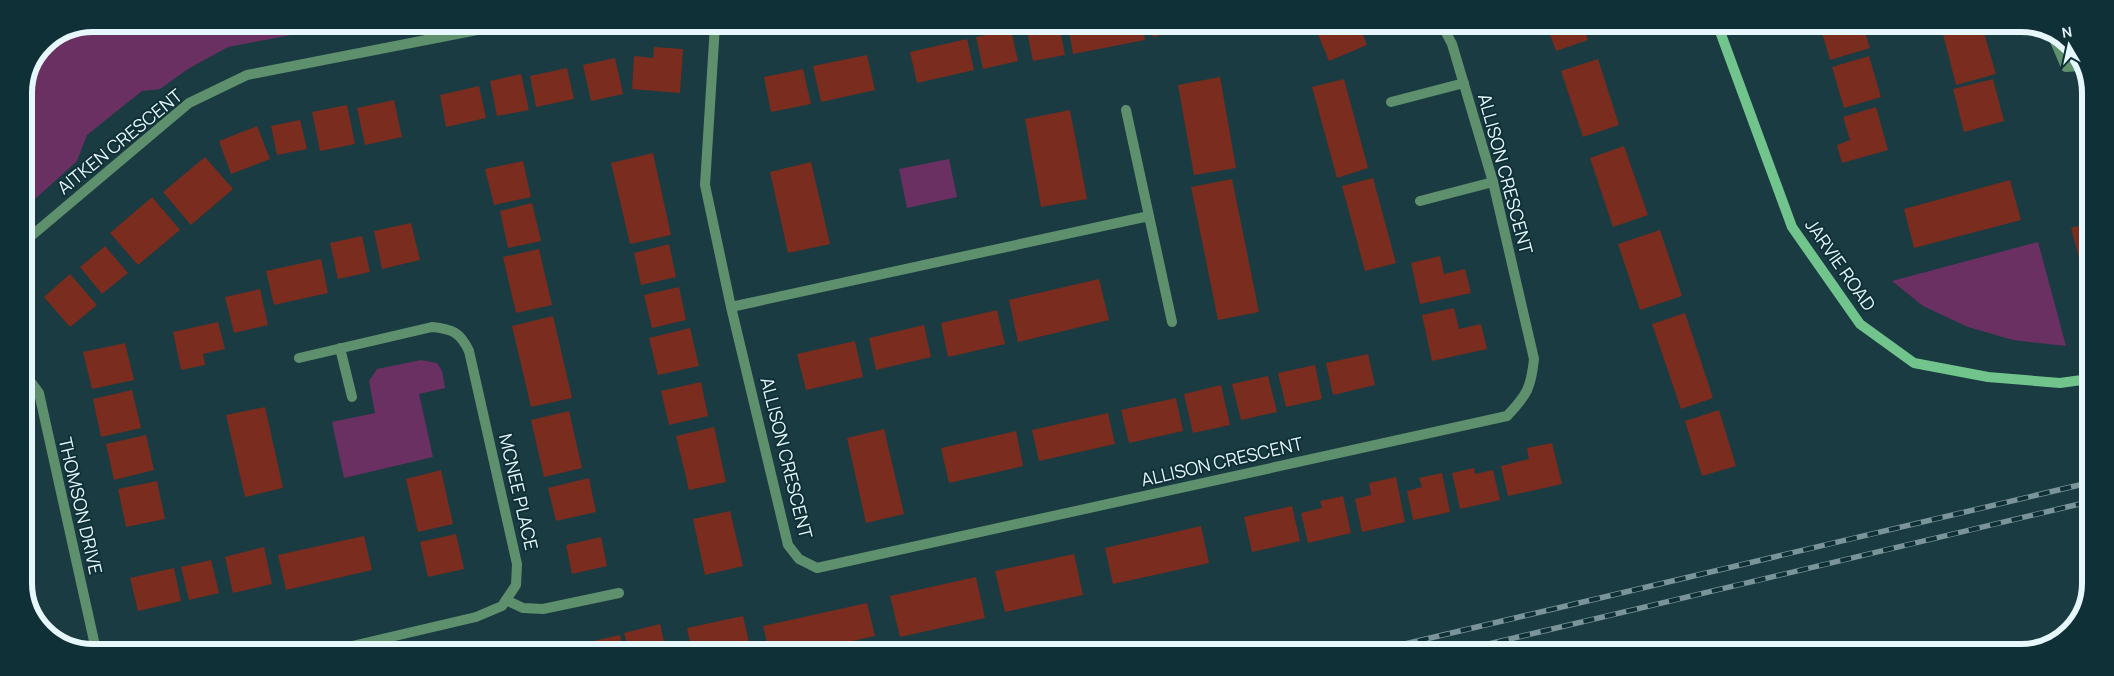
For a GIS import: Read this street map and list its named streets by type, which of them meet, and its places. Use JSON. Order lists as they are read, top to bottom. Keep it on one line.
{"streets":{"street":["AITKEN CRESCENT","ALLISON CRESCENT","JARVIE ROAD","MCNEE PLACE","THOMSON DRIVE"]},"north":"top"}
